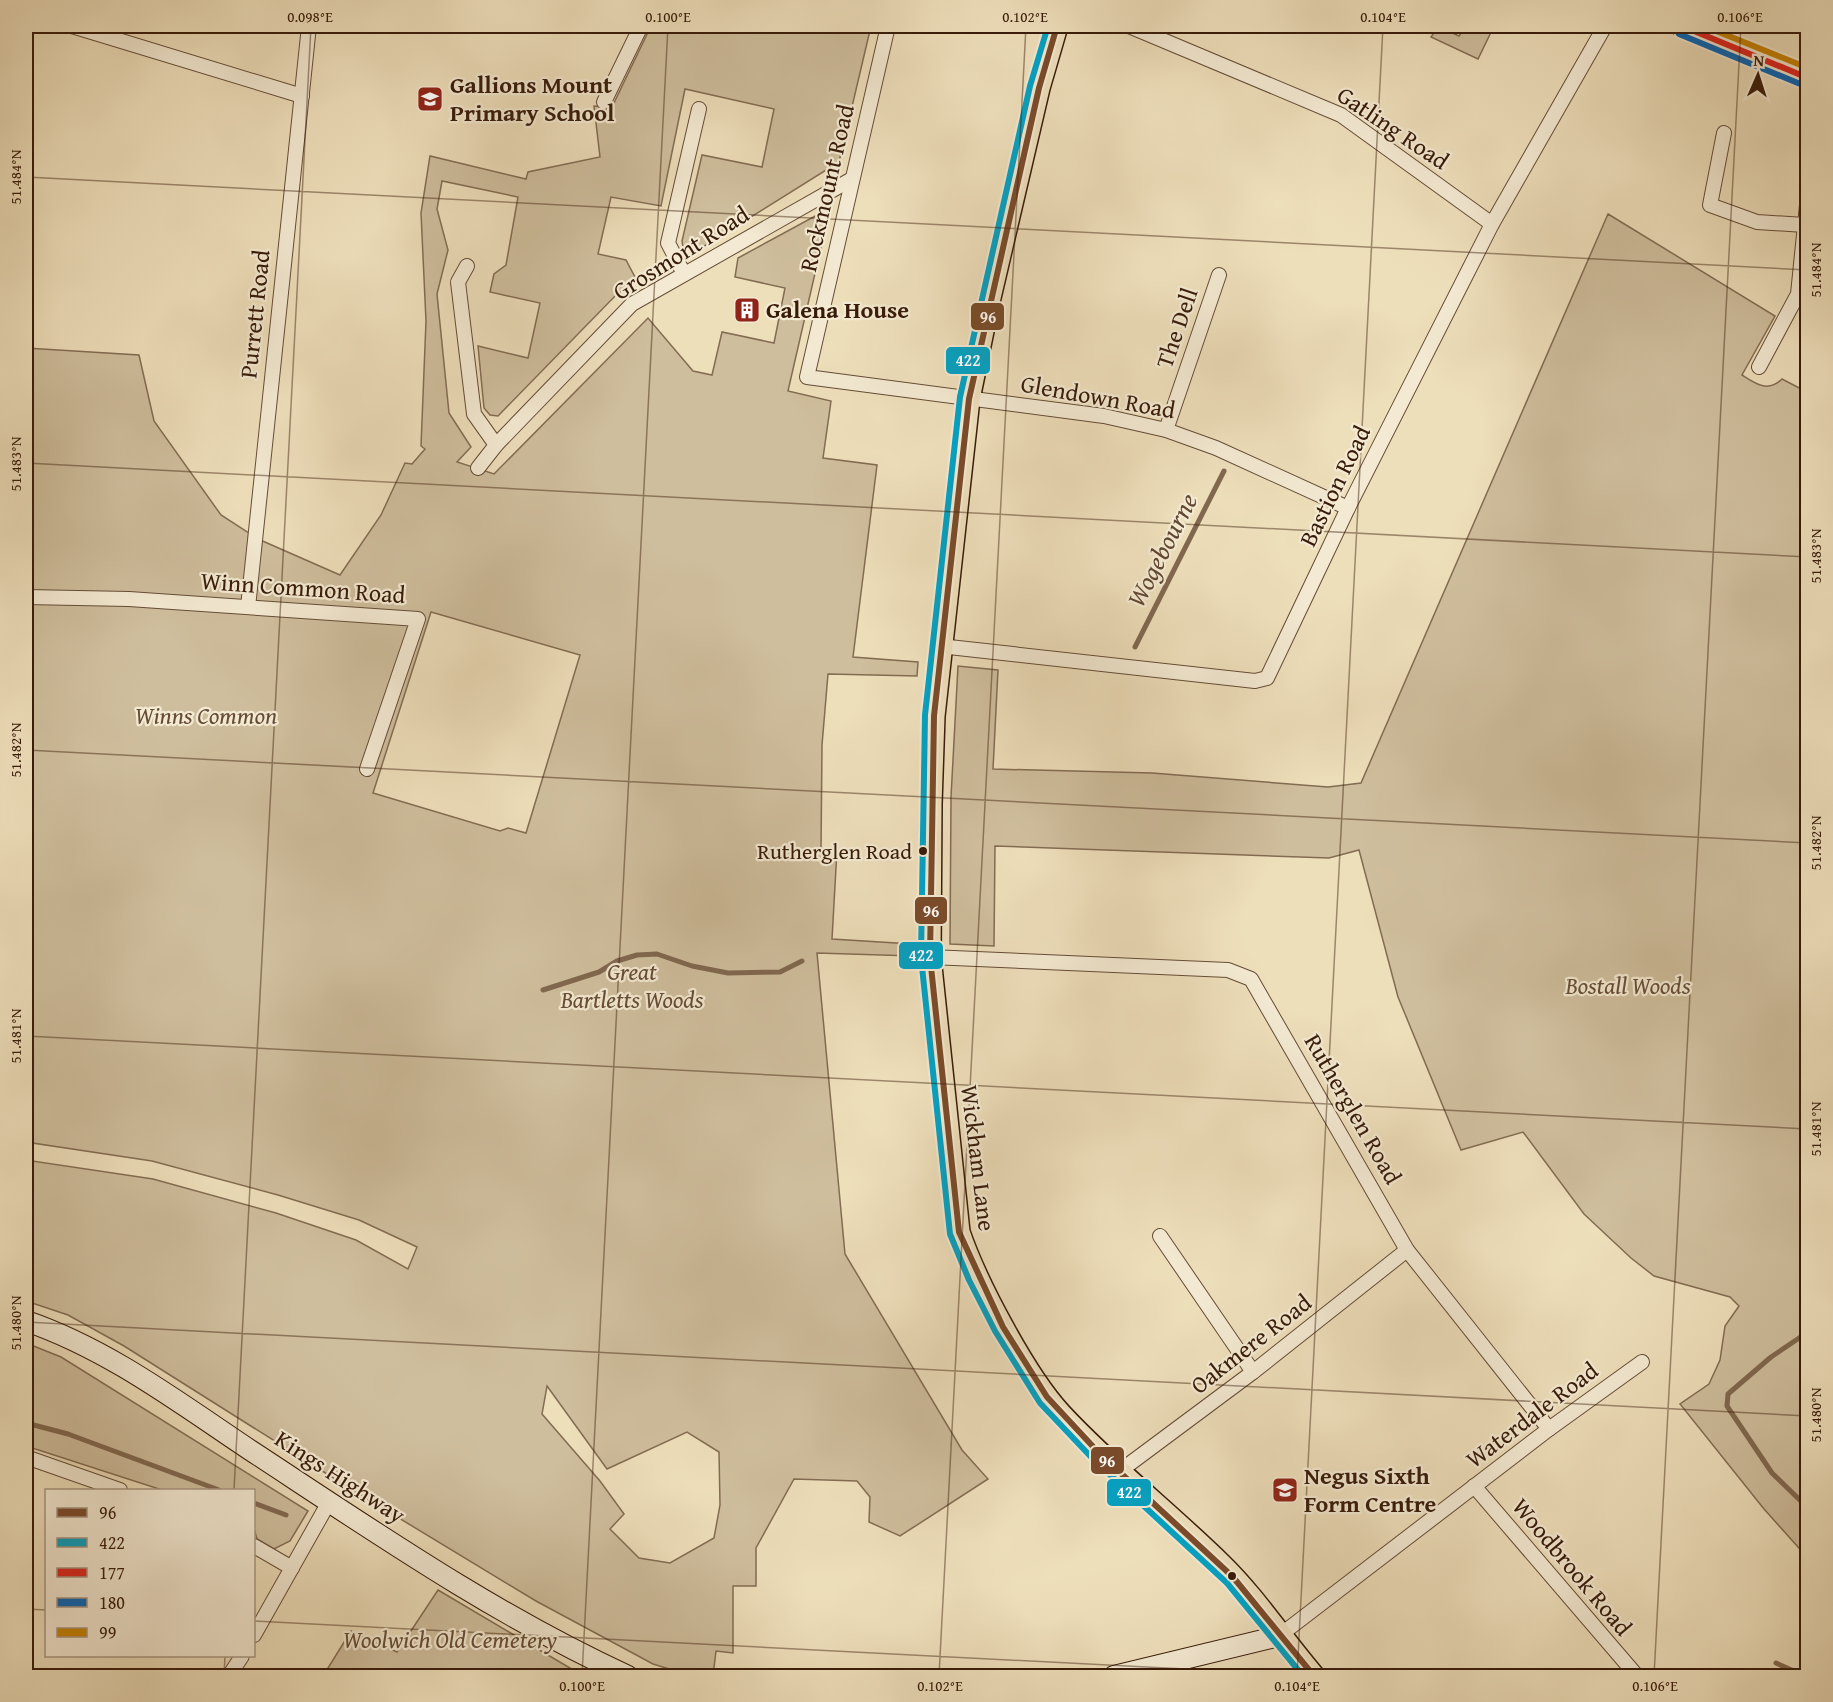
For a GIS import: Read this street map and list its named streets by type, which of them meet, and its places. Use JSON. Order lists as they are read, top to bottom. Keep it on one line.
{"streets":{"main road":["Wickham Lane"],"street":["Gatling Road","Rockmount Road","Grosmont Road","Purrett Road","The Dell","Glendown Road","Bastion Road","Winn Common Road","Rutherglen Road","Oakmere Road","Waterdale Road","Kings Highway","Woodbrook Road"]},"crossings":[["Gatling Road","Bastion Road"],["Rockmount Road","Grosmont Road"],["Rockmount Road","Glendown Road"],["Rockmount Road","Wickham Lane"],["Purrett Road","Winn Common Road"],["The Dell","Glendown Road"],["Glendown Road","Bastion Road"],["Glendown Road","Wickham Lane"],["Bastion Road","Wickham Lane"],["Rutherglen Road","Wickham Lane"],["Rutherglen Road","Oakmere Road"],["Rutherglen Road","Waterdale Road"],["Wickham Lane","Oakmere Road"],["Wickham Lane","Waterdale Road"],["Waterdale Road","Woodbrook Road"]],"water":["Wogebourne"],"parks":["Winns Common","Great Bartletts Woods","Bostall Woods","Woolwich Old Cemetery"],"places":{"school or university":["Gallions Mount Primary School","Negus Sixth Form Centre"],"building":["Galena House"],"other":["Rutherglen Road"]},"lines":["transit line 96","transit line 422","transit line 177","transit line 99","transit line 180"],"legend":["96","422","177","180","99"],"north":"top","coordinates":["0.098°E","0.100°E","0.102°E","0.104°E","0.106°E","51.484°N","51.483°N","51.482°N","51.481°N","51.480°N"]}
